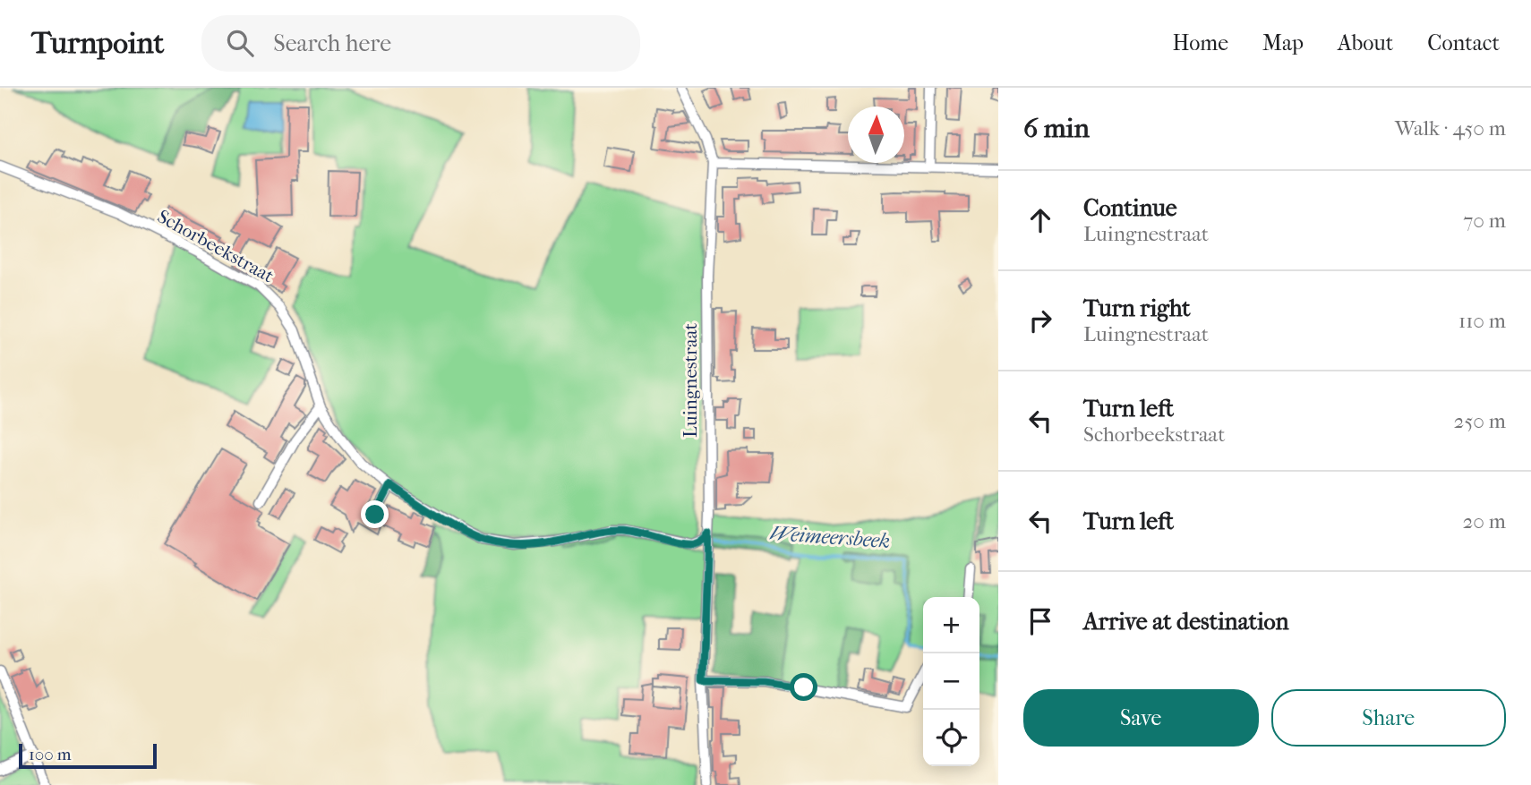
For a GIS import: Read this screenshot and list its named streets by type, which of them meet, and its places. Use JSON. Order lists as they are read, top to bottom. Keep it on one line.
{"streets":{"street":["Schorbeekstraat","Luingnestraat"]},"crossings":[["Schorbeekstraat","Luingnestraat"]],"water":["Weimeersbeek"],"scale_bar":"100 m","north":"top","page":{"header":"Turnpoint","search":"Search here","nav":["Home","Map","About","Contact"],"heading":["6 min","Walk · 450 m"],"list":[["Continue","Luingnestraat","70 m"],["Turn right","Luingnestraat","110 m"],["Turn left","Schorbeekstraat","250 m"],["Turn left","20 m"],"Arrive at destination"],"map_buttons":["+","−"],"buttons":["Save","Share"],"scale":"100 m"}}
